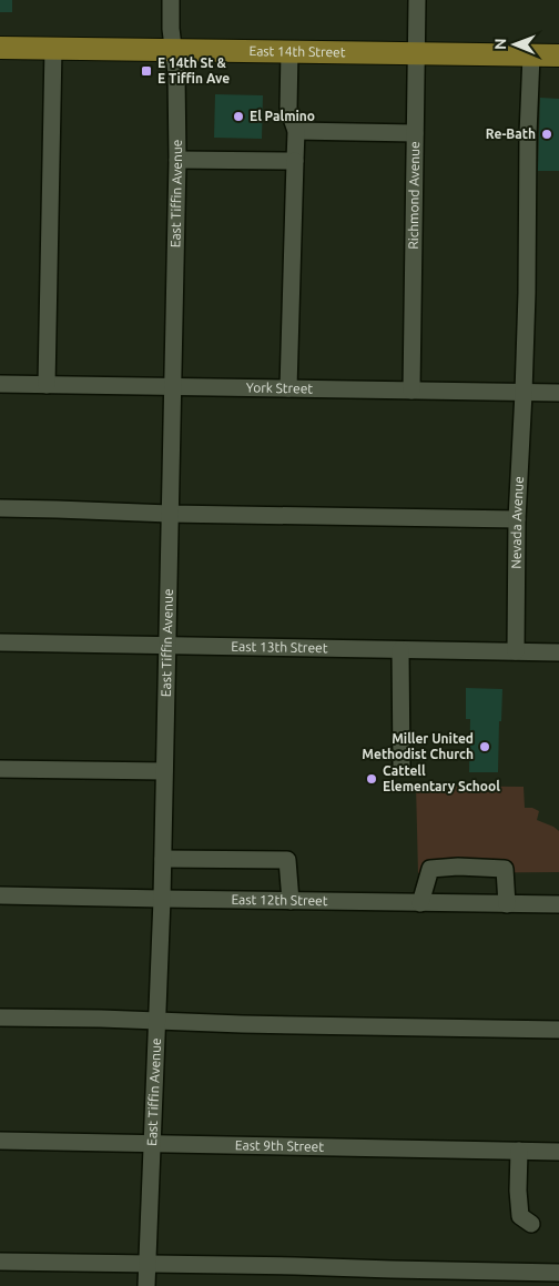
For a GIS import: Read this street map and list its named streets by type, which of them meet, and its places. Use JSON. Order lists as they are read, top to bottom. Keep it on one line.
{"streets":{"main road":["East 14th Street"],"street":["East Tiffin Avenue","Richmond Avenue","York Street","Nevada Avenue","East 13th Street","East 12th Street","East 9th Street"]},"crossings":[["East 14th Street","East Tiffin Avenue"],["East 14th Street","Richmond Avenue"],["East 14th Street","Nevada Avenue"],["East Tiffin Avenue","York Street"],["East Tiffin Avenue","East 13th Street"],["East Tiffin Avenue","East 12th Street"],["East Tiffin Avenue","East 9th Street"],["Richmond Avenue","York Street"],["York Street","Nevada Avenue"],["Nevada Avenue","East 13th Street"]],"places":{"transit":["E 14th St & E Tiffin Ave"],"other":["El Palmino","Re-Bath","Miller United Methodist Church","Cattell Elementary School"]},"north":"left"}
